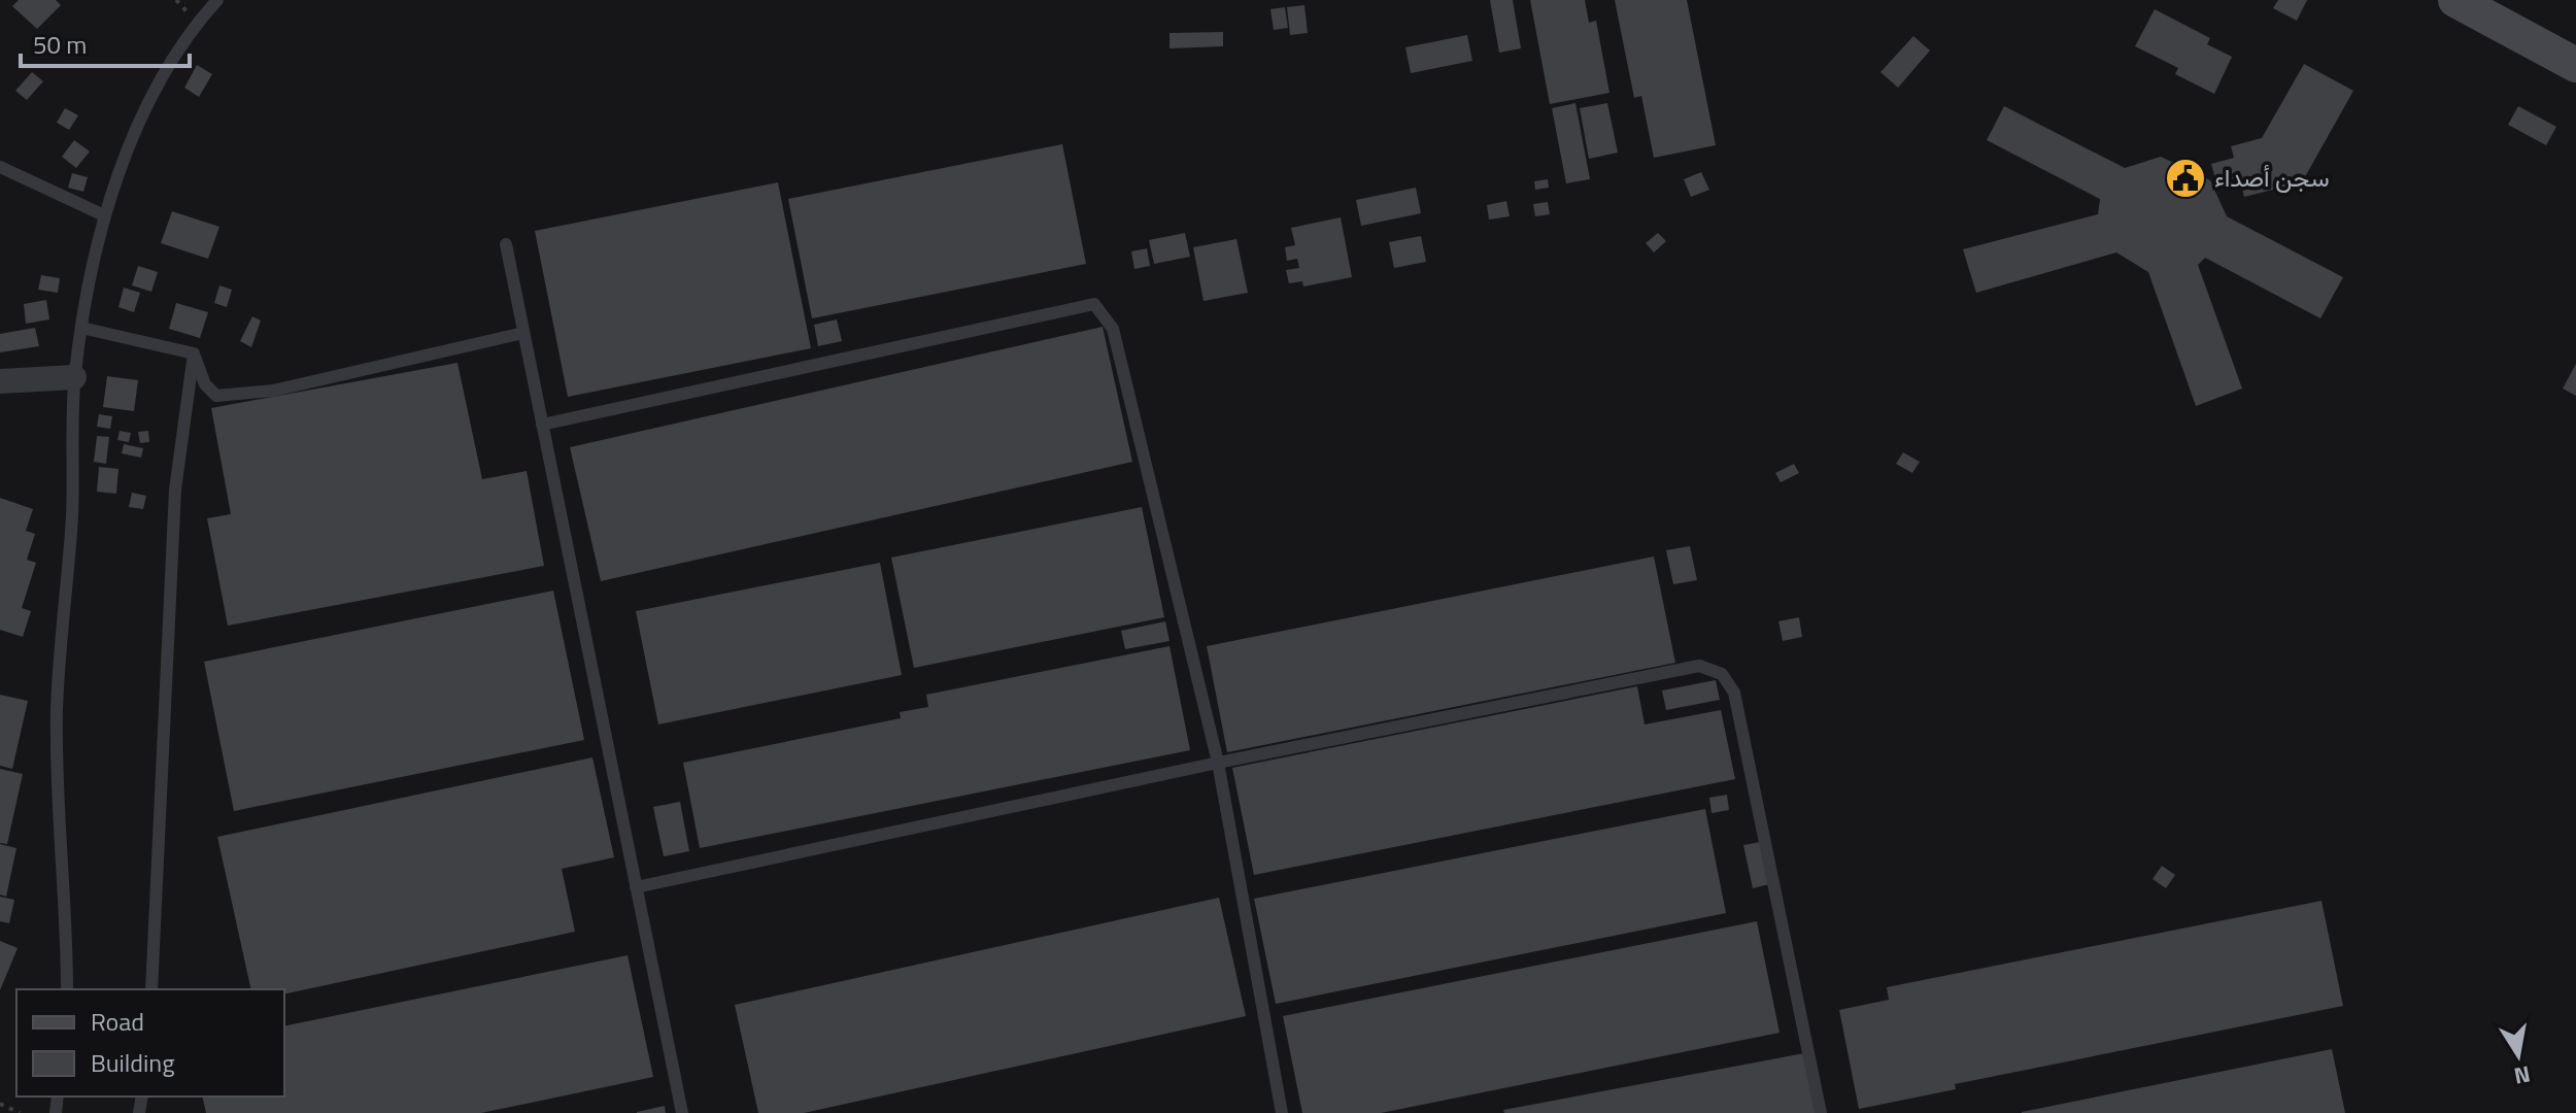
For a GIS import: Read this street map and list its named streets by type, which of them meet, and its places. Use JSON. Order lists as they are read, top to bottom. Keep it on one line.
{"places":{"public building":["سجن أصداء"]},"legend":["Road","Building"],"scale_bar":"50 m","north":"bottom"}
